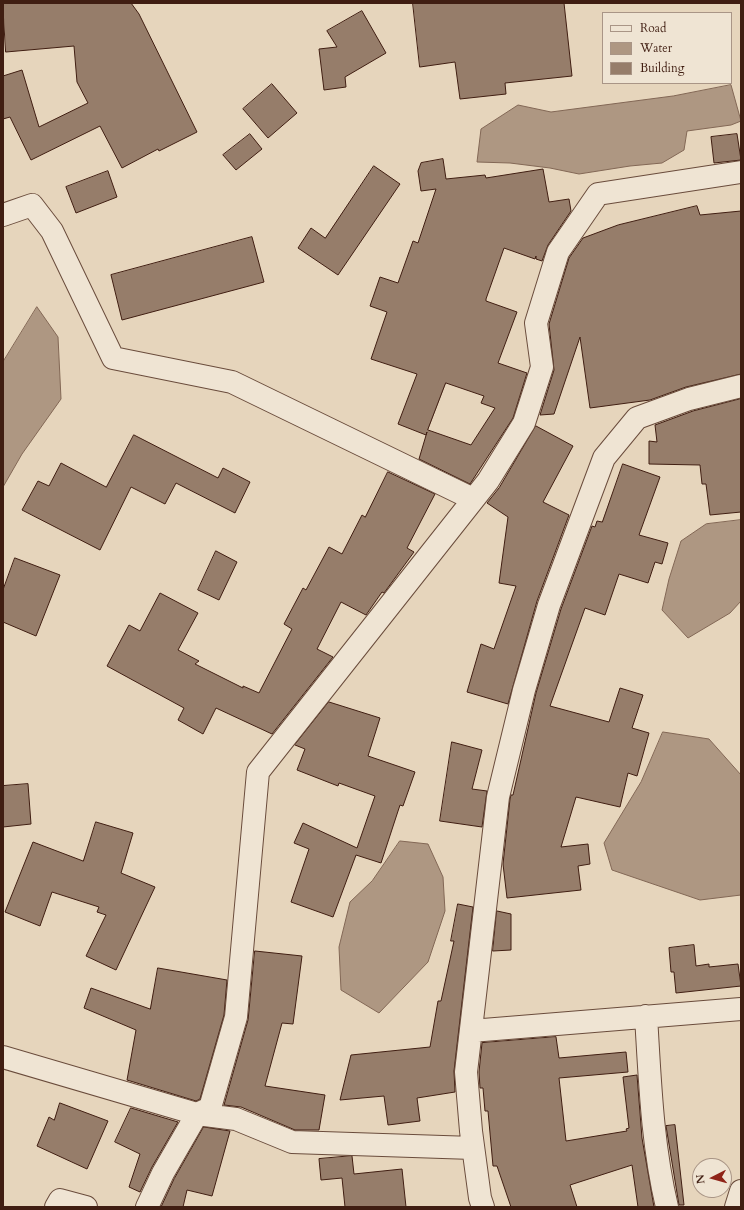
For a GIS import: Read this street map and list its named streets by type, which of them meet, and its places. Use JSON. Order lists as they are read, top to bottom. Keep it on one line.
{"legend":["Road","Water","Building"],"north":"left"}
